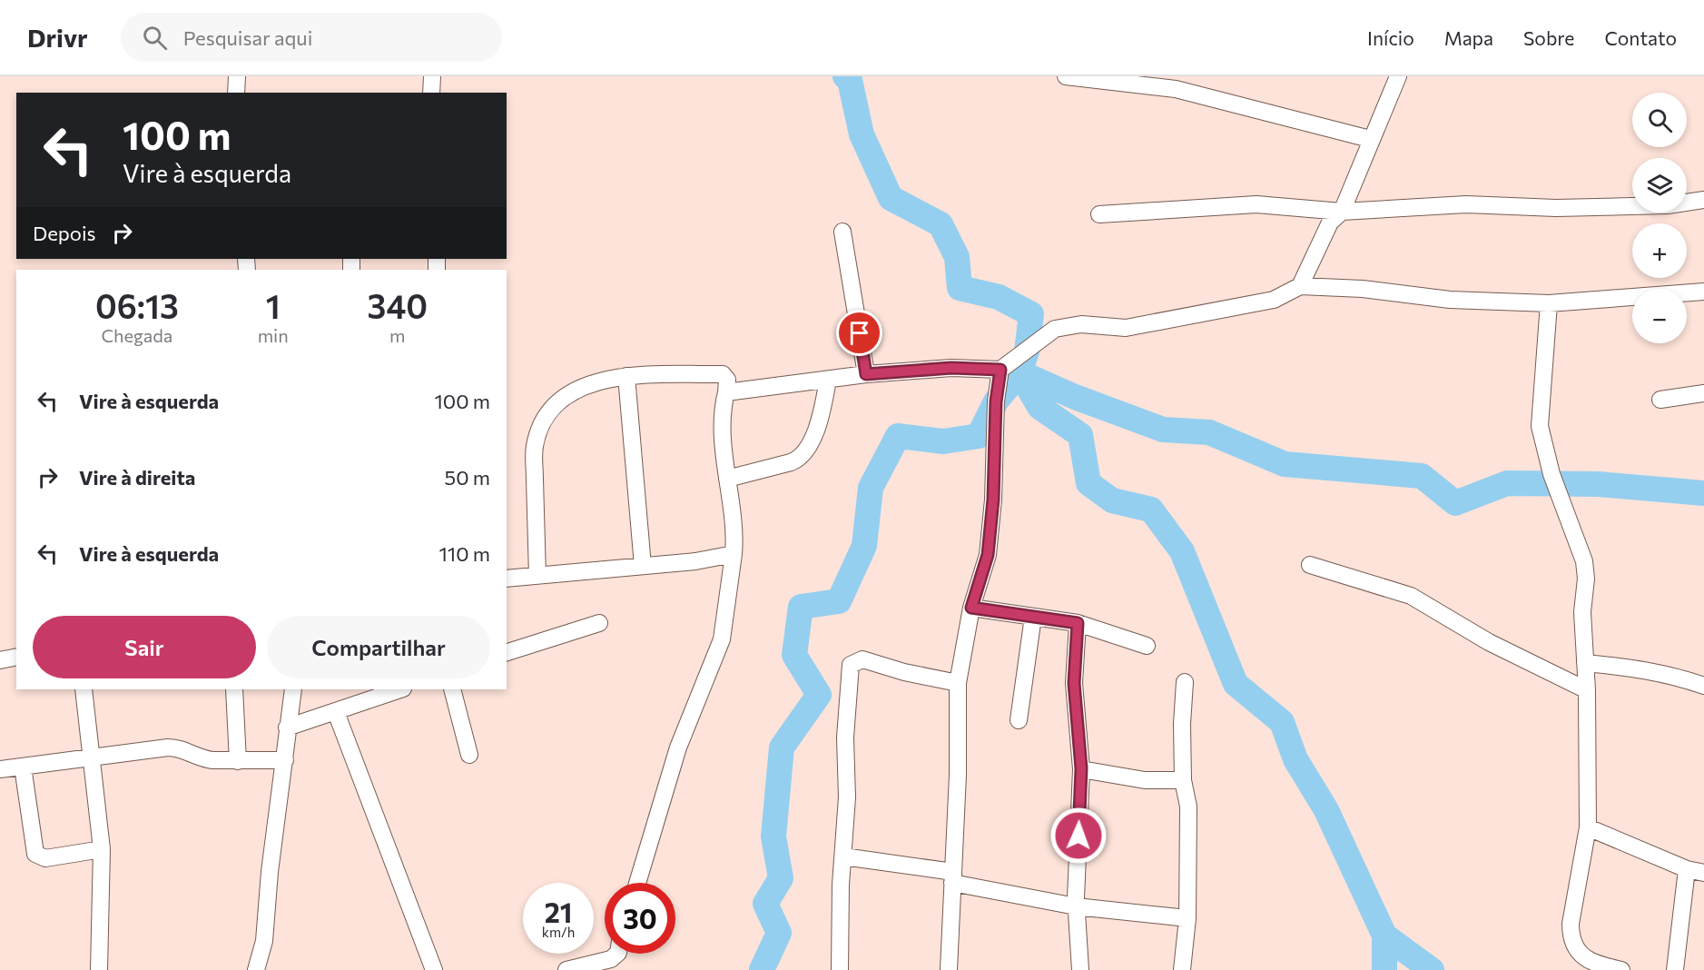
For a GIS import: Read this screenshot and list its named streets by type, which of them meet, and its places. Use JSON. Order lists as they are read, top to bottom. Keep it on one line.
{"page":{"header":"Drivr","search":"Pesquisar aqui","nav":["Início","Mapa","Sobre","Contato"],"map_buttons":["+","−"],"turn":["100 m","Vire à esquerda"],"then":"Depois","eta":["06:13","Chegada","1","min","340","m"],"list":[{"name":"Vire à esquerda","value":"100 m"},{"name":"Vire à direita","value":"50 m"},{"name":"Vire à esquerda","value":"110 m"}],"buttons":["Sair","Compartilhar"],"speed":"21 km/h","limit":"30"}}
